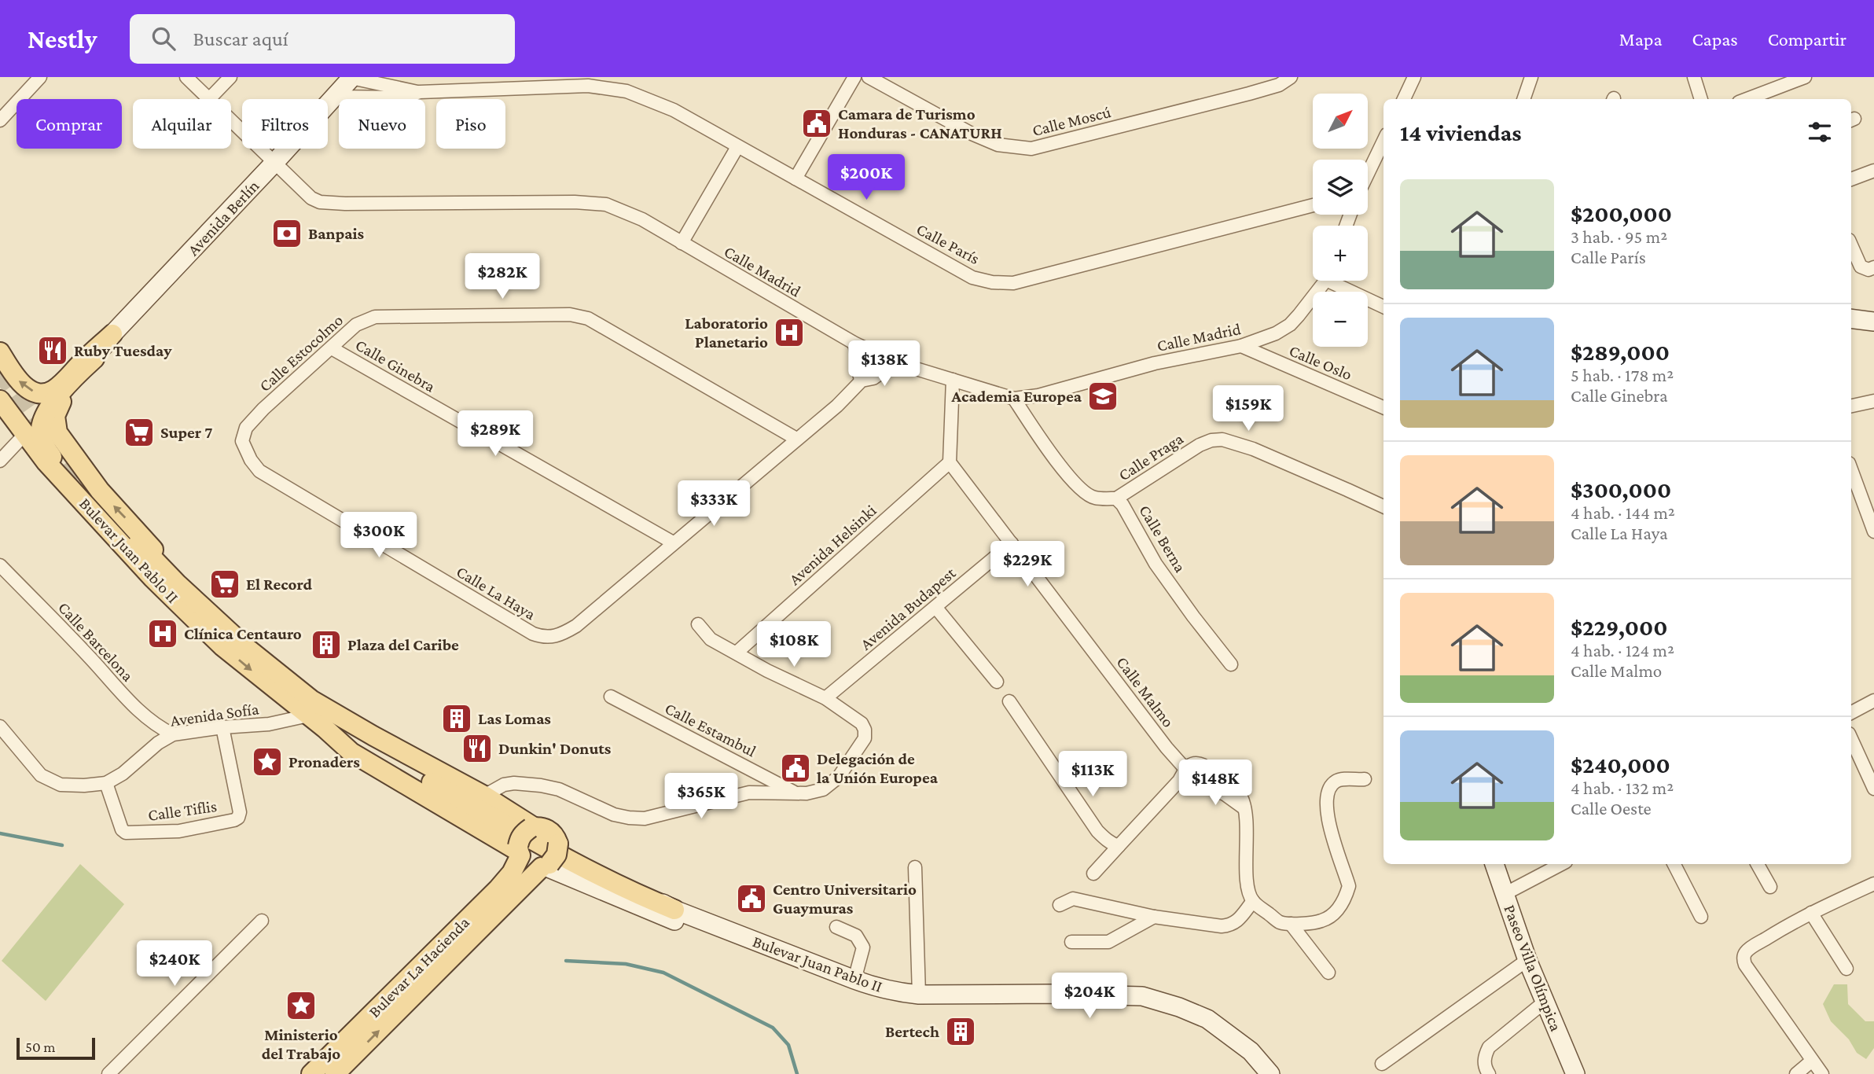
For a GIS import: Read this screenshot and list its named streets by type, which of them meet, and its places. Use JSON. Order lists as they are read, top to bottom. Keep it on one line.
{"streets":{"main road":["Avenida Berlín","Bulevar Juan Pablo II","Bulevar La Hacienda","Paseo Villa Olímpica"],"street":["Calle Moscú","Calle París","Calle Madrid","Calle Estocolmo","Calle Oslo","Calle Ginebra","Calle Praga","Calle Berna","Avenida Helsinki","Calle La Haya","Avenida Budapest","Calle Barcelona","Calle Malmo","Avenida Sofía","Calle Estambul","Calle Tiflis"]},"crossings":[["Avenida Berlín","Calle París"],["Avenida Berlín","Calle Madrid"],["Calle Madrid","Calle Oslo"],["Calle Madrid","Calle Berna"],["Calle Estocolmo","Calle Ginebra"],["Calle Estocolmo","Calle La Haya"],["Calle Ginebra","Calle La Haya"],["Calle Praga","Calle Berna"],["Avenida Helsinki","Calle Malmo"],["Bulevar Juan Pablo II","Avenida Sofía"],["Bulevar Juan Pablo II","Bulevar La Hacienda"],["Avenida Budapest","Calle Malmo"],["Calle Barcelona","Avenida Sofía"],["Avenida Sofía","Calle Tiflis"]],"places":{"public building":["Camara de Turismo Honduras - CANATURH","Delegación de la Unión Europea","Centro Universitario Guaymuras"],"bank":["Banpais"],"hospital":["Laboratorio Planetario","Clínica Centauro"],"restaurant":["Ruby Tuesday","Dunkin' Donuts"],"school or university":["Academia Europea"],"supermarket":["Super 7","El Record"],"building":["Plaza del Caribe","Las Lomas","Bertech"],"place":["Pronaders","Ministerio del Trabajo"]},"scale_bar":"50 m","north":"top right","page":{"header":"Nestly","search":"Buscar aquí","nav":["Mapa","Capas","Compartir"],"map_buttons":["+","−"],"chip":["Comprar","Alquilar","Filtros","Nuevo","Piso"],"heading":"14 viviendas","price":["$200K","$282K","$138K","$159K","$289K","$333K","$300K","$229K","$108K","$113K","$148K","$365K","$240K","$204K"],"list":[{"name":"$200,000","note":"3 hab. · 95 m² · Calle París"},{"name":"$289,000","note":"5 hab. · 178 m² · Calle Ginebra"},{"name":"$300,000","note":"4 hab. · 144 m² · Calle La Haya"},{"name":"$229,000","note":"4 hab. · 124 m² · Calle Malmo"},{"name":"$240,000","note":"4 hab. · 132 m² · Calle Oeste"}],"scale":"50 m"}}
